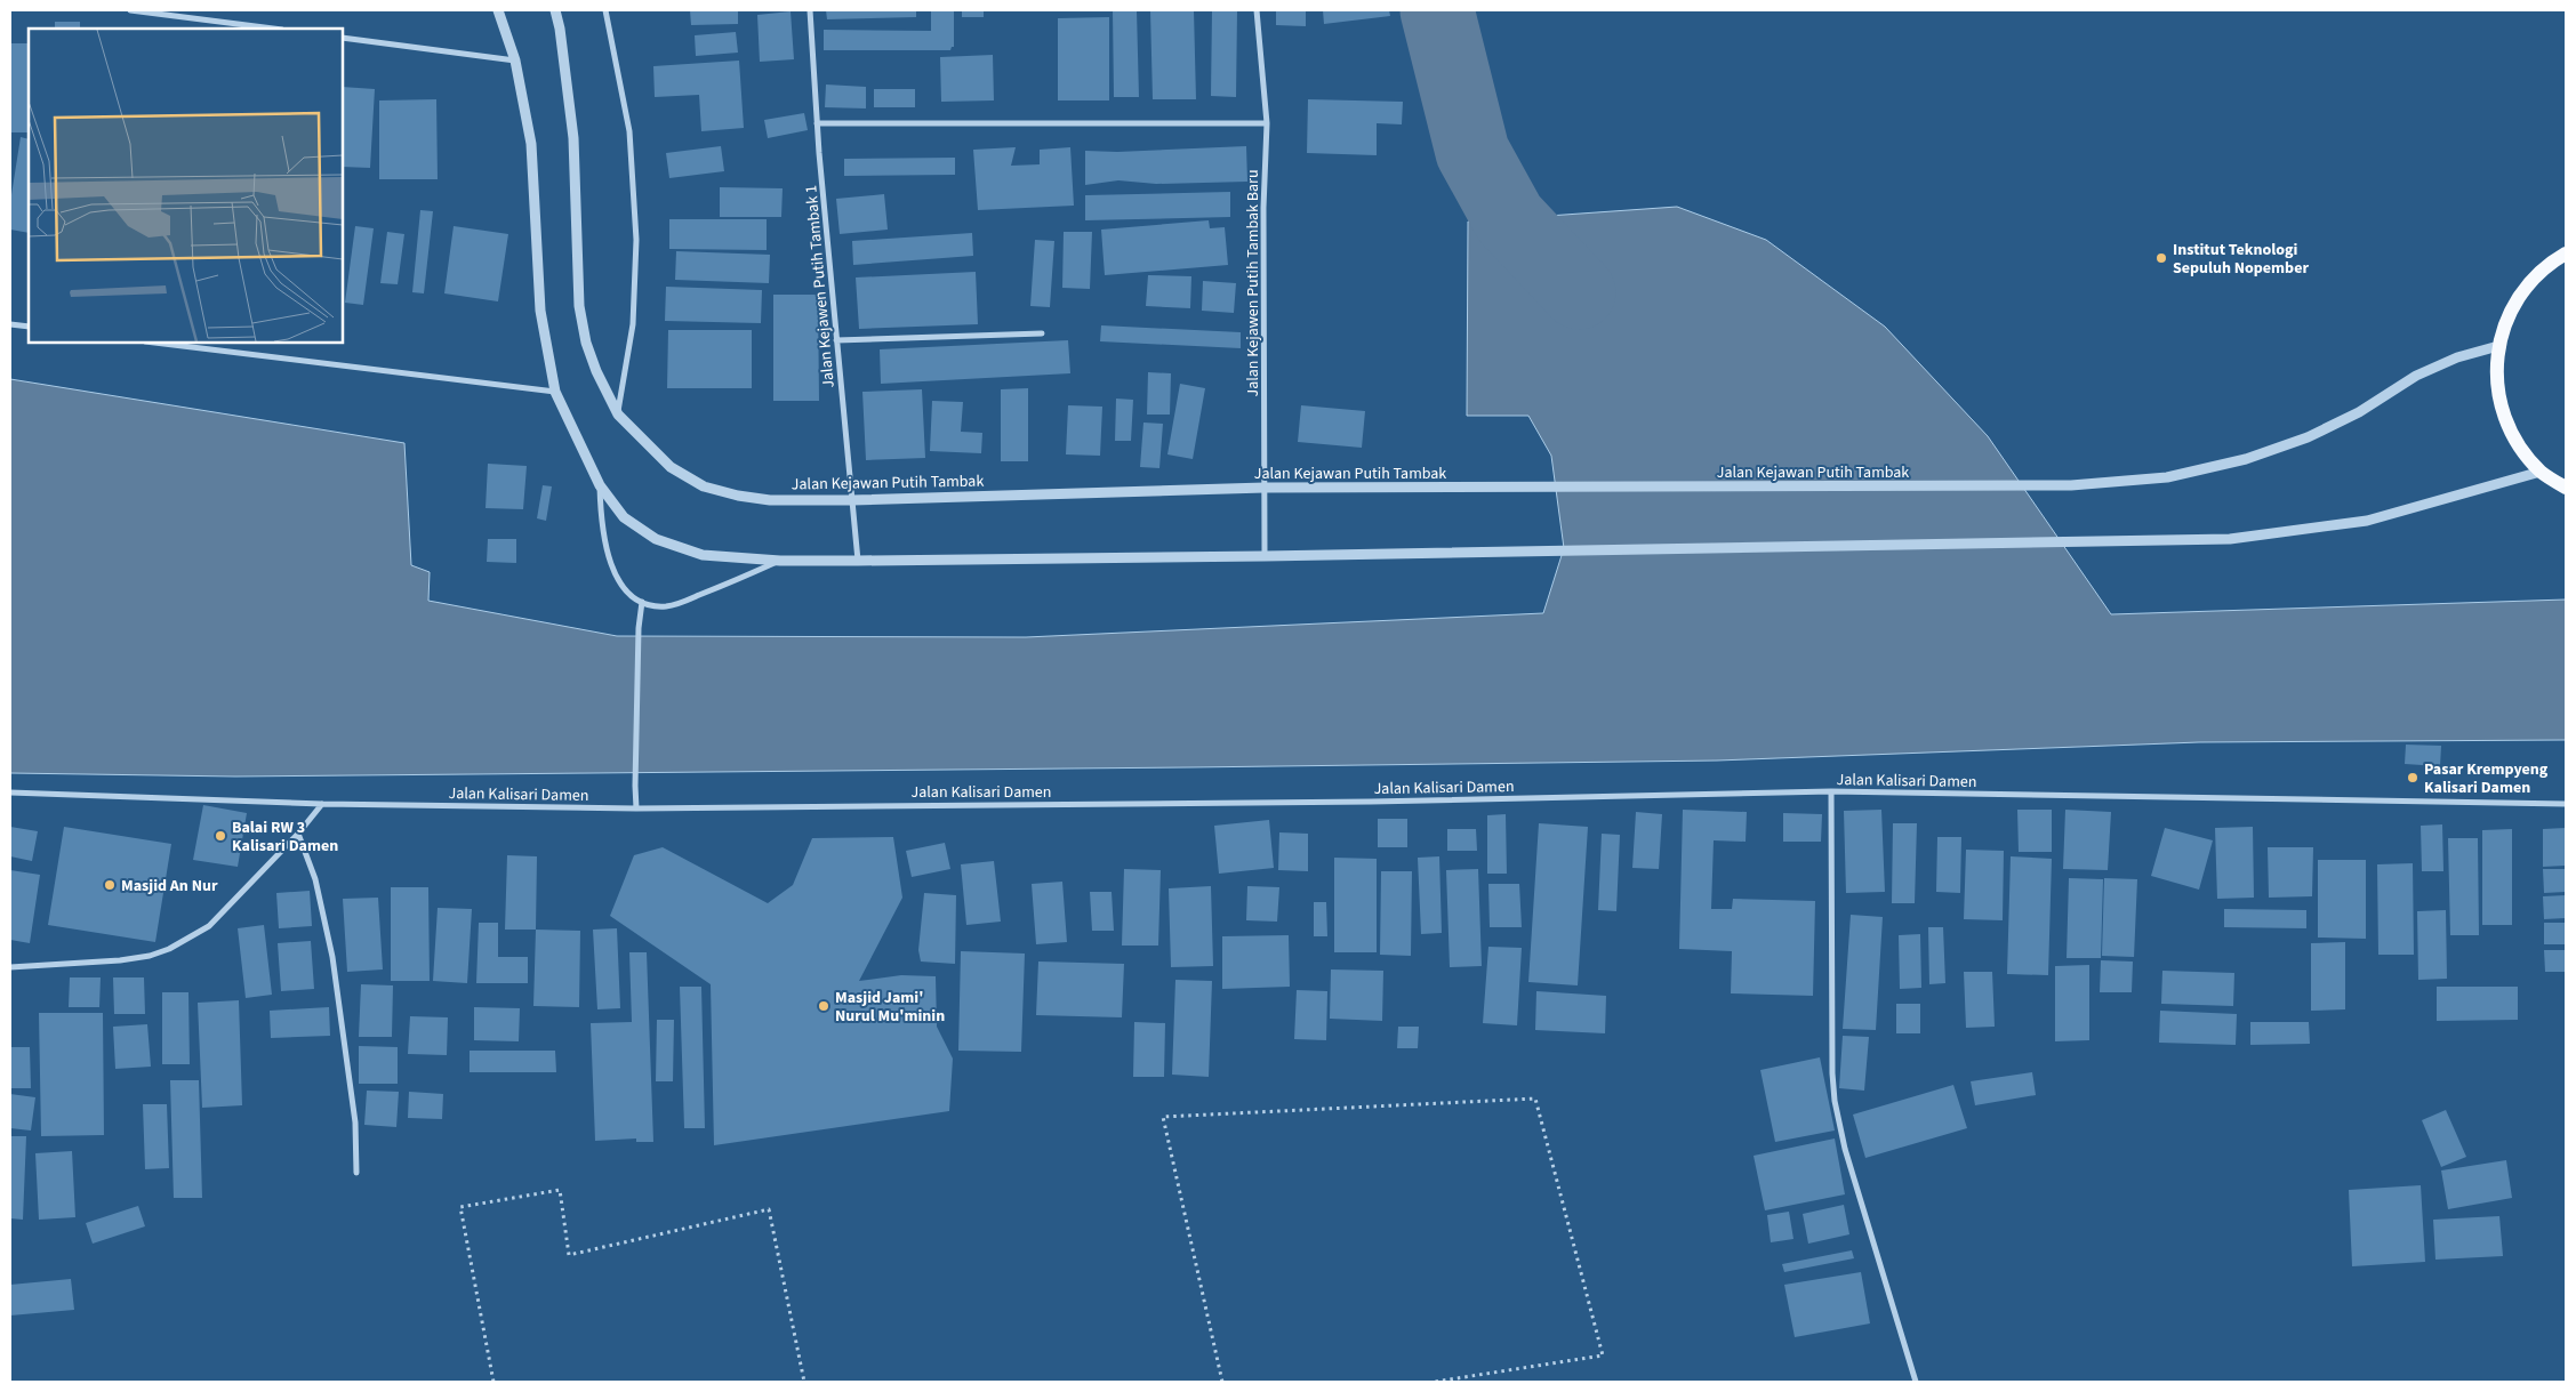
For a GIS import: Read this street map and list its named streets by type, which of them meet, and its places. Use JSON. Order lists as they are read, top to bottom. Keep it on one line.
{"streets":{"street":["Jalan Kejawen Putih Tambak Baru","Jalan Kejawen Putih Tambak 1","Jalan Kejawan Putih Tambak","Jalan Kalisari Damen"]},"crossings":[["Jalan Kejawen Putih Tambak Baru","Jalan Kejawan Putih Tambak"],["Jalan Kejawen Putih Tambak 1","Jalan Kejawan Putih Tambak"]],"places":["Institut Teknologi Sepuluh Nopember","Pasar Krempyeng Kalisari Damen","Balai RW 3 Kalisari Damen","Masjid An Nur","Masjid Jami' Nurul Mu'minin"]}
